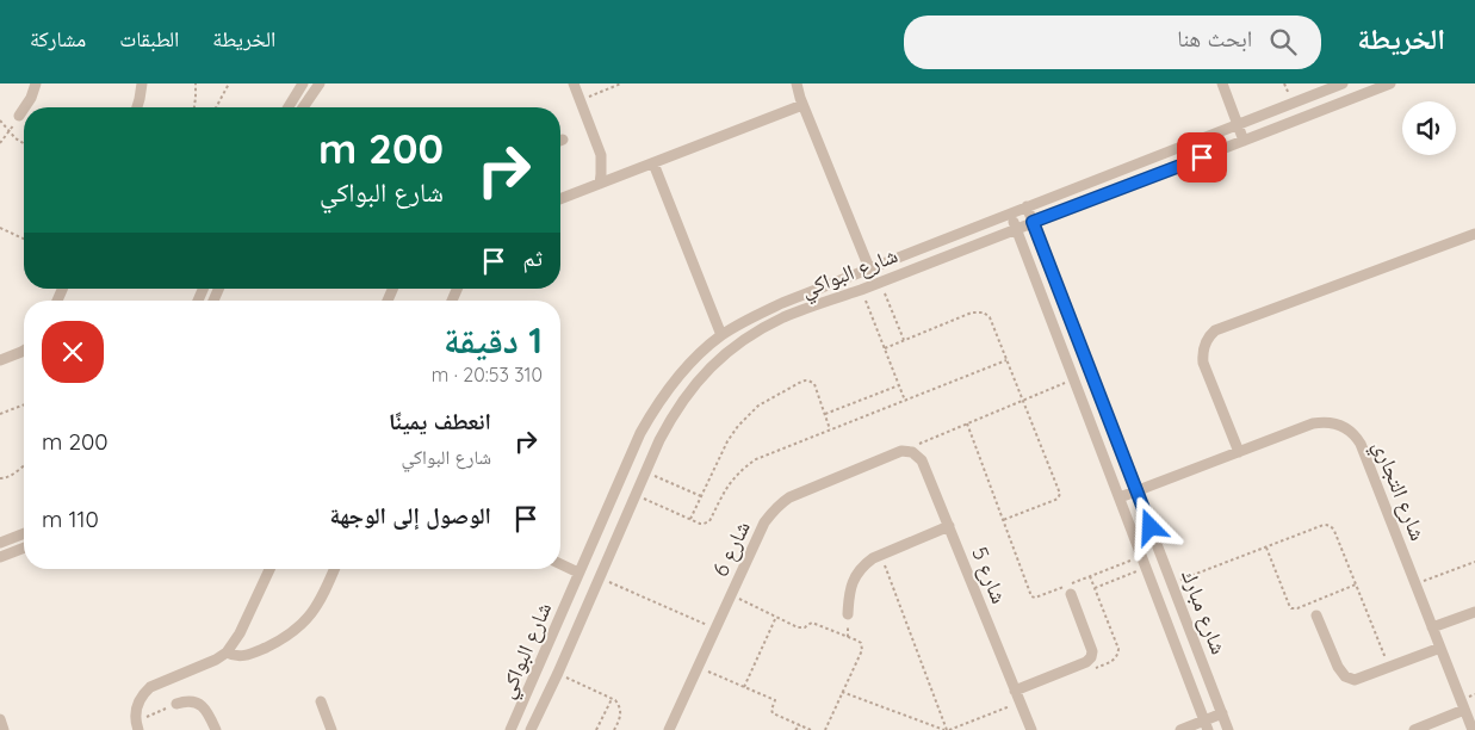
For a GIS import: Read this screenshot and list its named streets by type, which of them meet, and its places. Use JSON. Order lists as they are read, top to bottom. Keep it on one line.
{"streets":{"street":["شارع البواكي","شارع التجاري","شارع 6","شارع 5","شارع مبارك"]},"crossings":[["شارع البواكي","شارع مبارك"],["شارع التجاري","شارع مبارك"],["شارع 6","شارع 5"]],"page":{"header":"الخريطة","search":"ابحث هنا","nav":["الخريطة","الطبقات","مشاركة"],"turn":["200 m","شارع البواكي"],"then":"ثم","heading":["1 دقيقة","310 m · 20:53"],"list":[{"name":"انعطف يمينًا","note":"شارع البواكي","value":"200 m"},{"name":"الوصول إلى الوجهة","value":"110 m"}]}}
